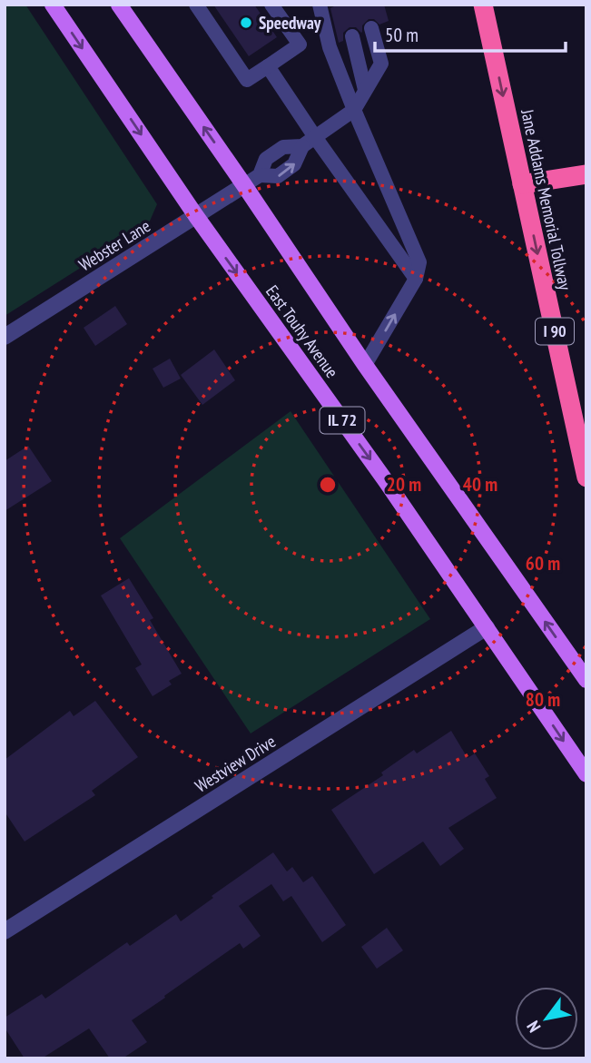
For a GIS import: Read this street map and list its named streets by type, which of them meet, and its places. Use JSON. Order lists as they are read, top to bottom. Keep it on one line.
{"streets":{"highway":["Jane Addams Memorial Tollway","I 90"],"main road":["East Touhy Avenue","IL 72"],"street":["Webster Lane","Westview Drive"]},"crossings":[["Webster Lane","East Touhy Avenue"],["East Touhy Avenue","Westview Drive"]],"one_way":["Jane Addams Memorial Tollway"],"places":["Speedway"],"scale_bar":"50 m","north":"bottom left","rings":["20 m","40 m","60 m","80 m"]}
